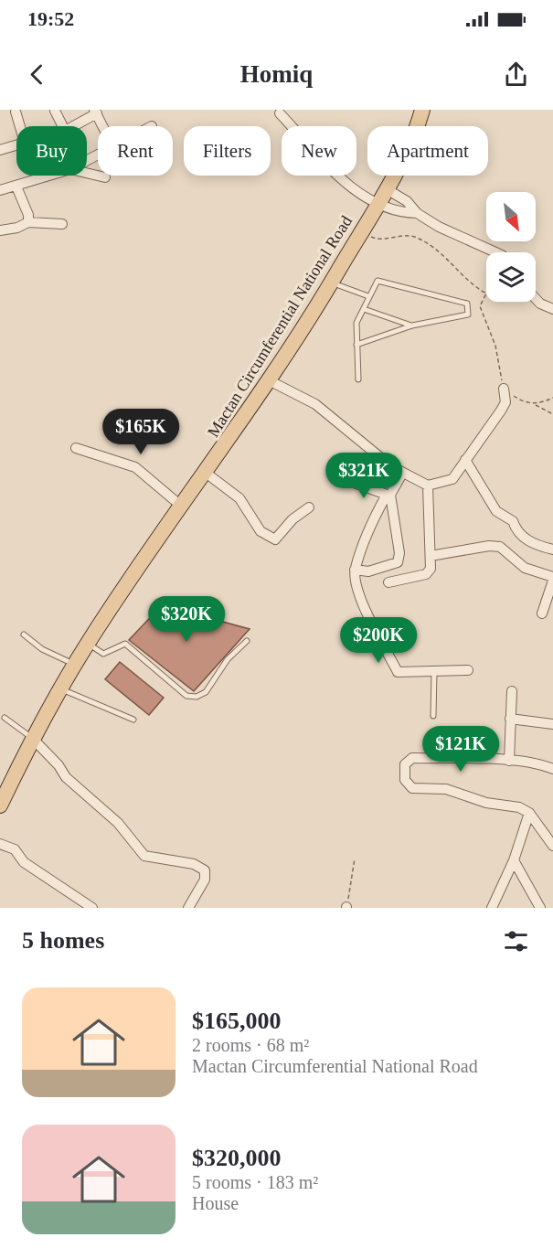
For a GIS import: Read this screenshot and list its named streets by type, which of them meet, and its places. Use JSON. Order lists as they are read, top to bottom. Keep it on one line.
{"streets":{"main road":["Mactan Circumferential National Road"]},"north":"bottom right","page":{"status":"19:52","header":"Homiq","chip":["Buy","Rent","Filters","New","Apartment"],"price":["$165K","$321K","$320K","$200K","$121K"],"heading":"5 homes","list":[{"name":"$165,000","note":"2 rooms · 68 m² · Mactan Circumferential National Road"},{"name":"$320,000","note":"5 rooms · 183 m² · House"}]}}
